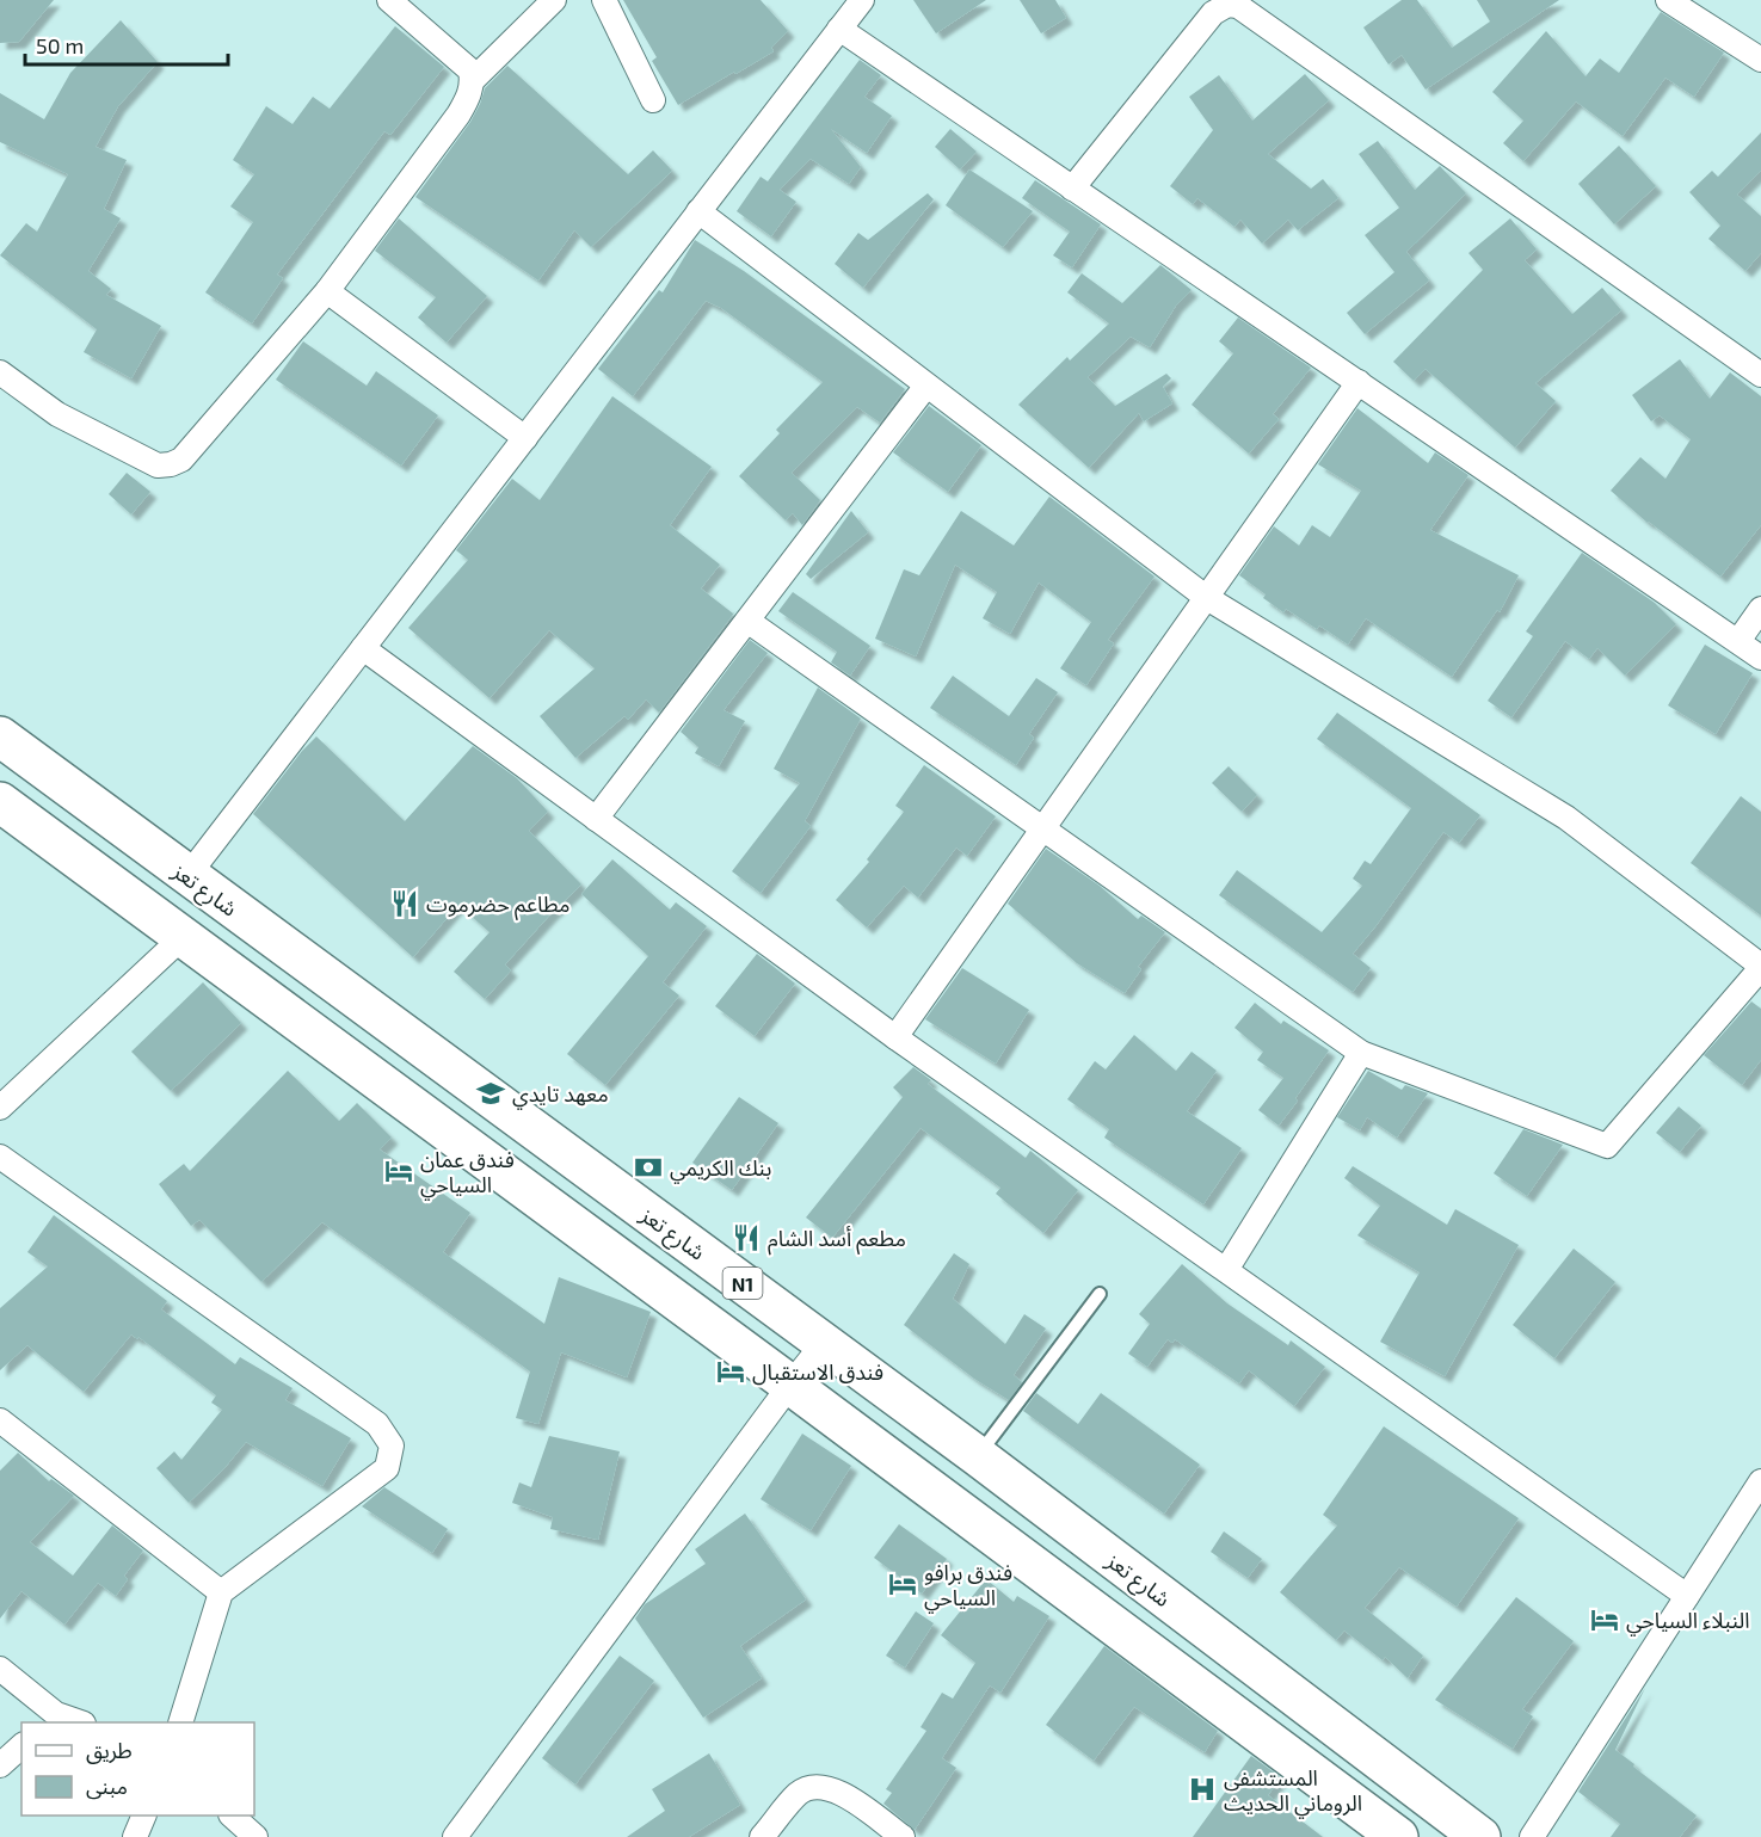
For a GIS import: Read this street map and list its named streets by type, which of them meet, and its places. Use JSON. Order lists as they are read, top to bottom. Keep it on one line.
{"streets":{"highway":["شارع تعز","N1"]},"places":{"restaurant":["مطاعم حضرموت","مطعم أسد الشام"],"school or university":["معهد تايدي"],"bank":["بنك الكريمي"],"hotel":["فندق عمان السياحي","فندق الاستقبال","فندق برافو السياحي","النبلاء السياحي"],"hospital":["المستشفى الروماني الحديث"]},"legend":["طريق","مبنى"],"scale_bar":"50 m"}
